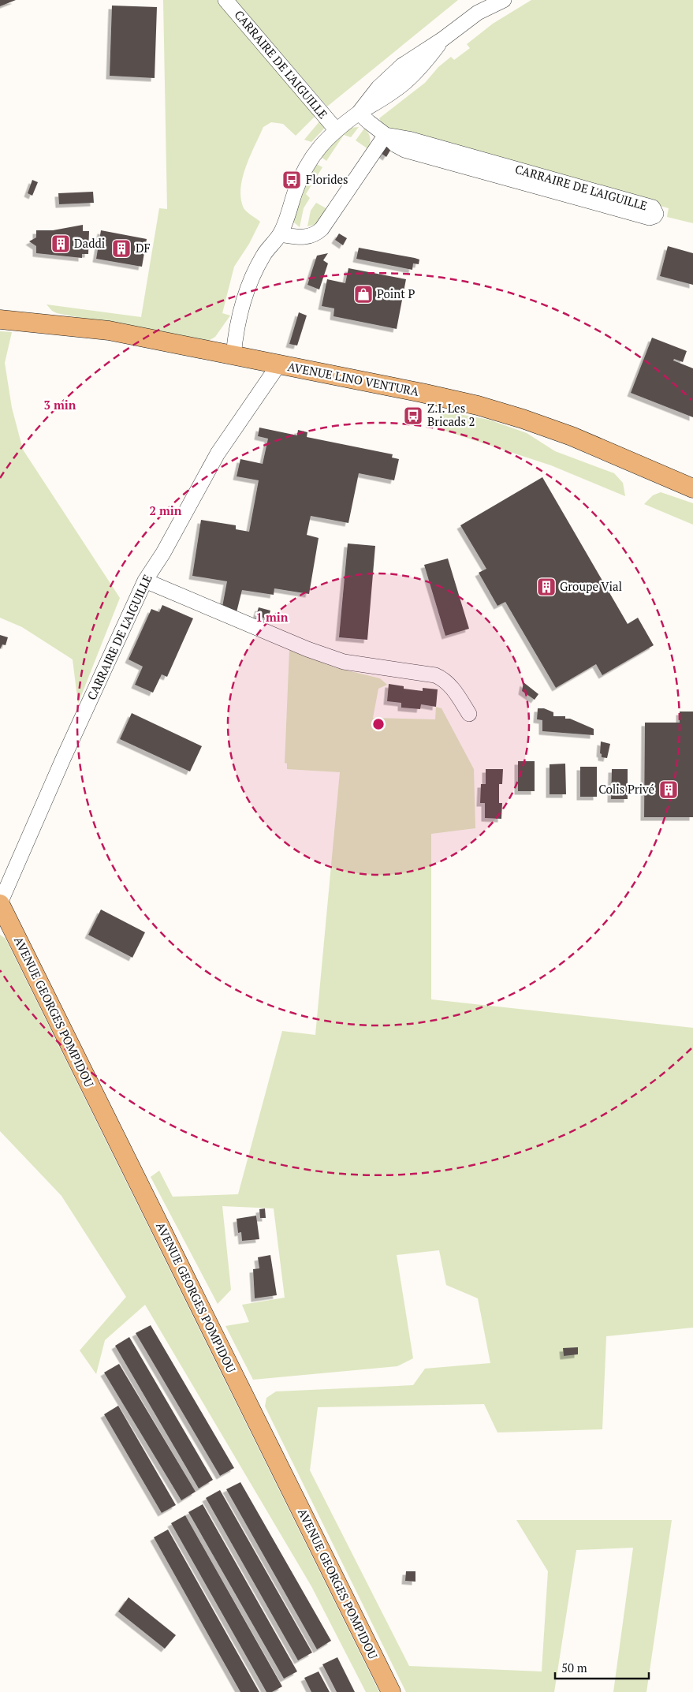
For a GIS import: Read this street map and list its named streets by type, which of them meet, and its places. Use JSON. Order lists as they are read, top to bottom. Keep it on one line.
{"streets":{"main road":["AVENUE LINO VENTURA","AVENUE GEORGES POMPIDOU"],"street":["CARRAIRE DE L'AIGUILLE"]},"crossings":[["CARRAIRE DE L'AIGUILLE","AVENUE LINO VENTURA"],["CARRAIRE DE L'AIGUILLE","AVENUE GEORGES POMPIDOU"]],"places":{"bus stop":["Florides","Z.I. Les Bricads 2"],"building":["Daddi","DF","Groupe Vial","Colis Privé"],"shop":["Point P"]},"scale_bar":"50 m","rings":["3 min","2 min","1 min"]}
